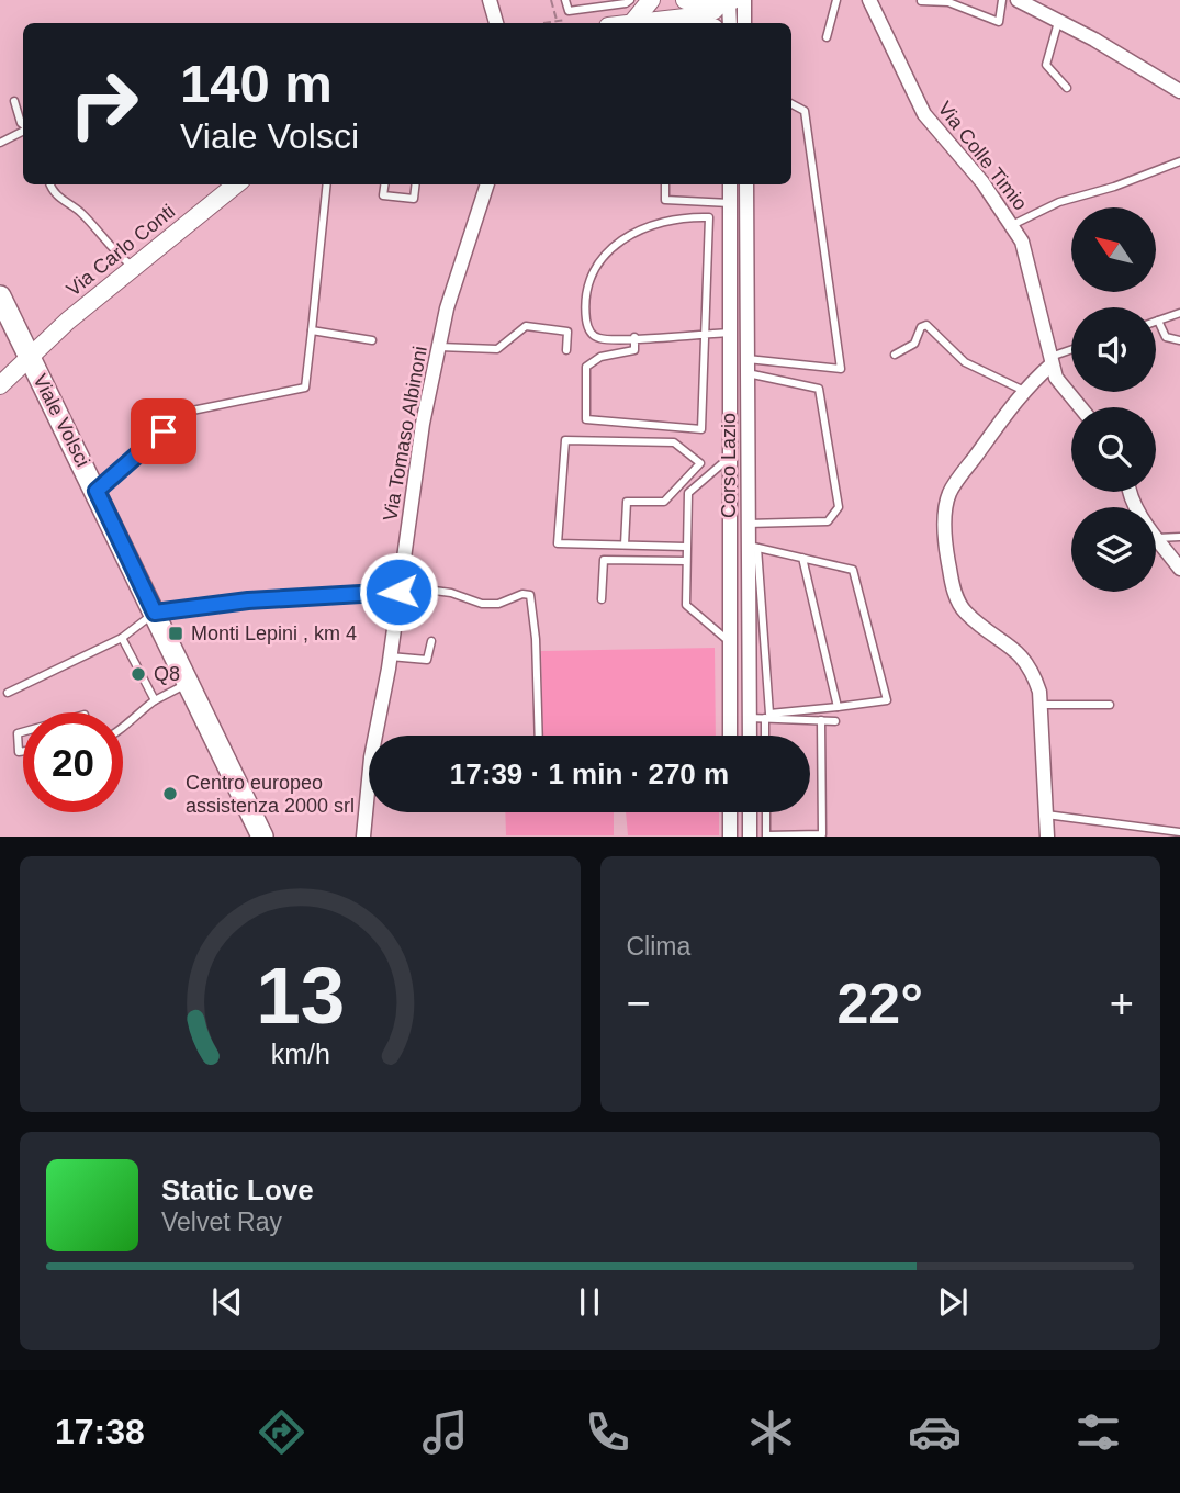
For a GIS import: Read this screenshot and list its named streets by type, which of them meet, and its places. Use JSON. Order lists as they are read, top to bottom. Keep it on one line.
{"streets":{"main road":["Viale Volsci"],"street":["Via Colle Timio","Via Carlo Conti","Via Tomaso Albinoni","Corso Lazio"]},"crossings":[["Via Carlo Conti","Viale Volsci"]],"places":{"transit":["Monti Lepini , km 4"],"other":["Q8","Centro europeo assistenza 2000 srl"]},"north":"top left","page":{"turn":["140 m","Viale Volsci"],"limit":"20","trip":"17:39 · 1 min · 270 m","tile":"Clima","heat":["−","22°","+"],"song":["Static Love","Velvet Ray"],"tabs":"17:38","gauge":["13","km/h"]}}
